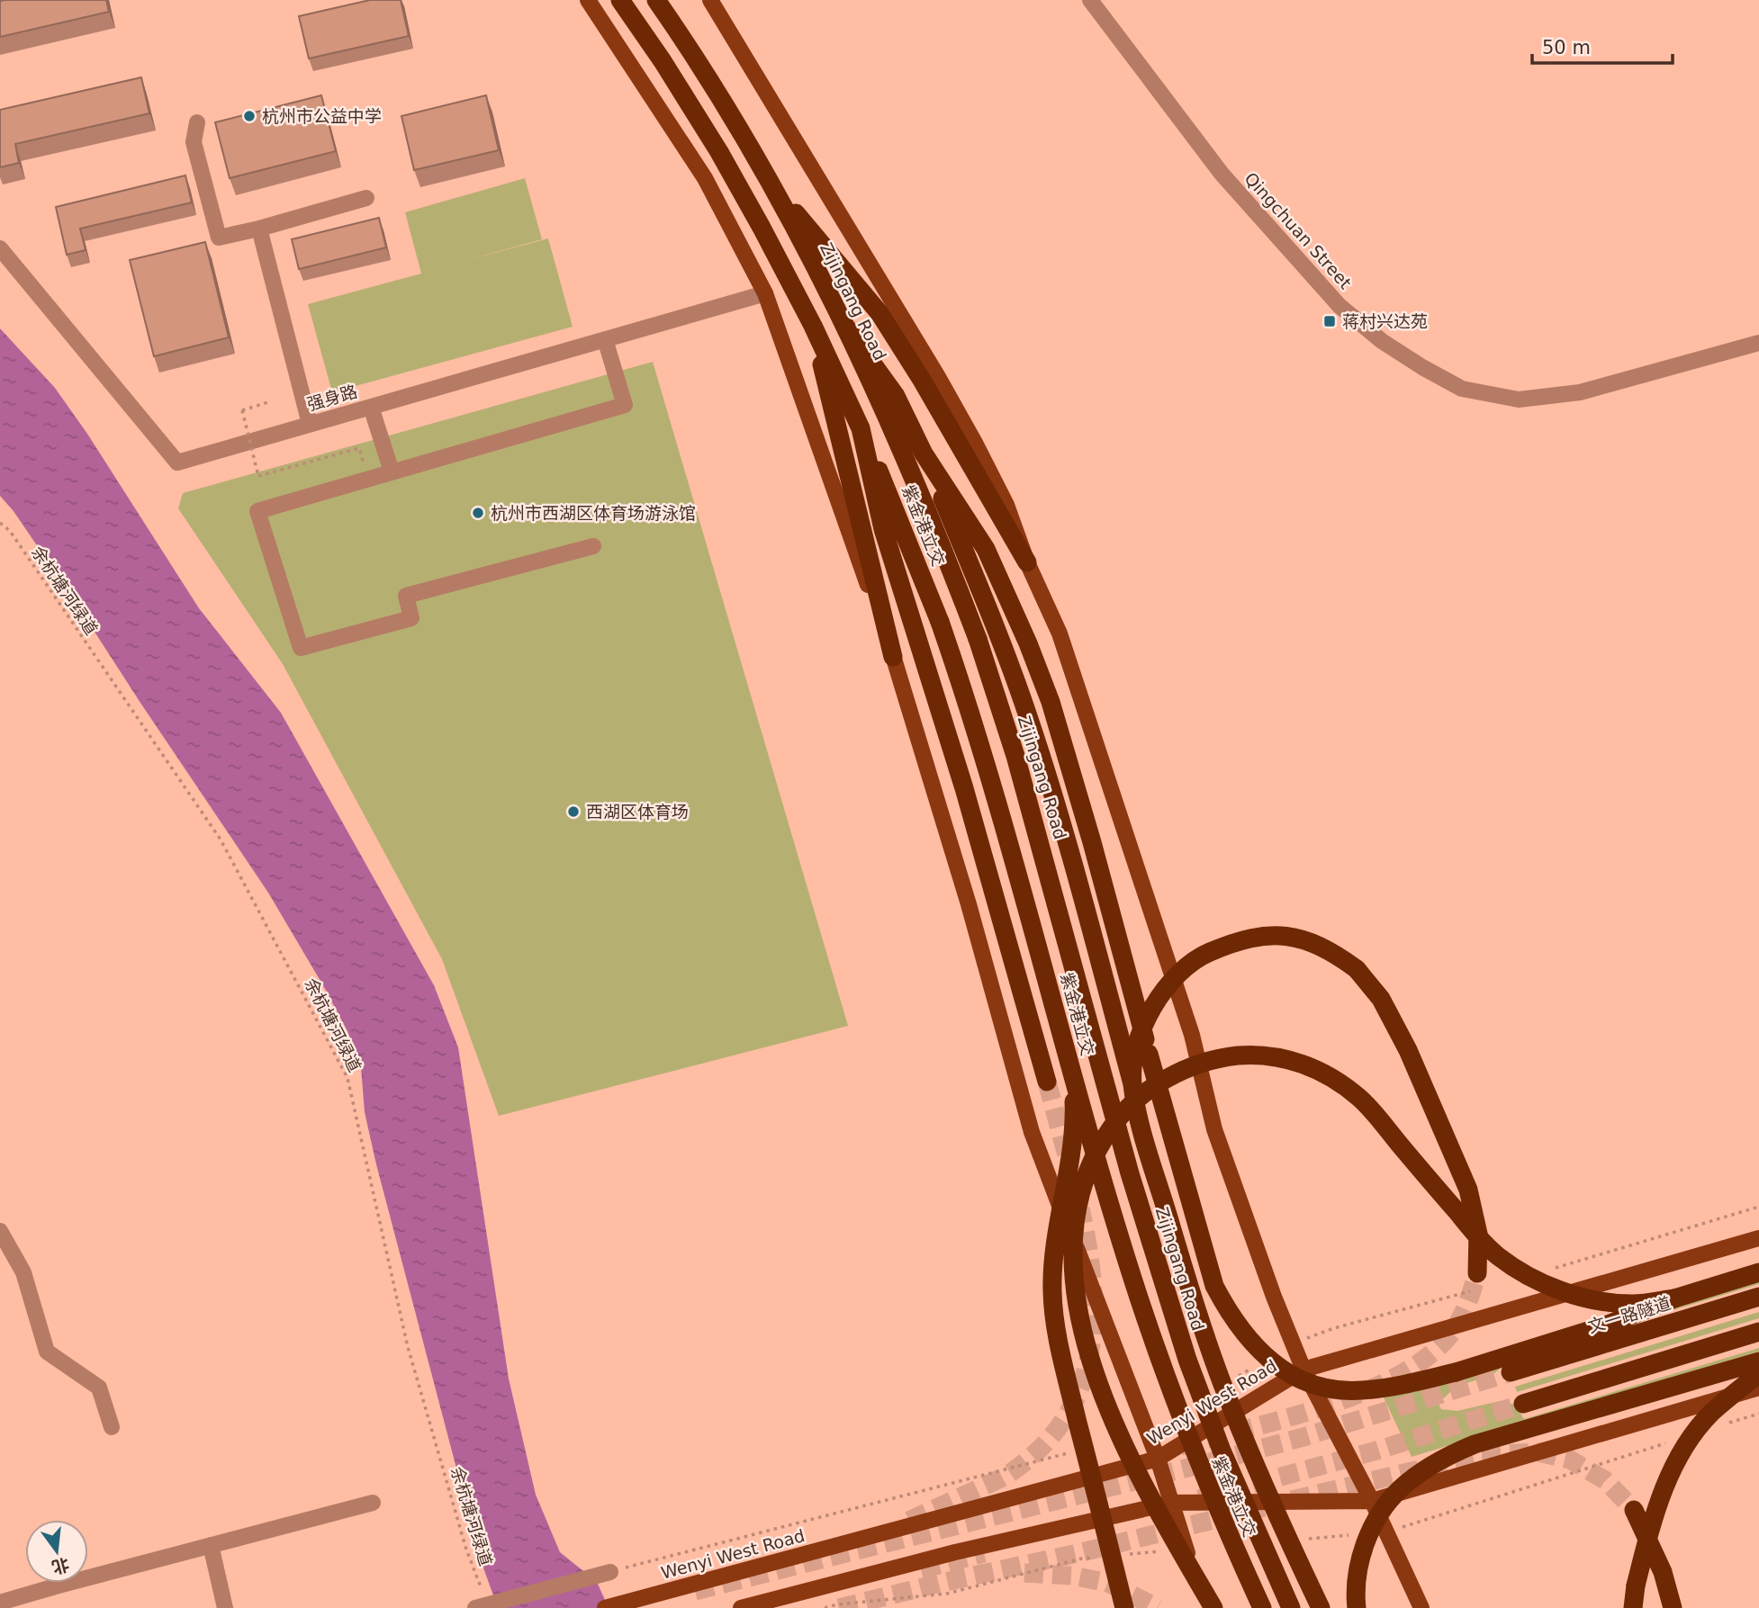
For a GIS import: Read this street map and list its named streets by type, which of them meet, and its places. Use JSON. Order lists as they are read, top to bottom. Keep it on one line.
{"streets":{"highway":["Zijingang Road","紫金港立交","文一路隧道"],"main road":["Wenyi West Road"],"street":["Qingchuan Street","强身路"],"path":["余杭塘河绿道"]},"crossings":[["Zijingang Road","Wenyi West Road"]],"places":{"other":["杭州市公益中学","杭州市西湖区体育场游泳馆","西湖区体育场"],"transit":["蒋村兴达苑"]},"scale_bar":"50 m","north":"bottom"}
